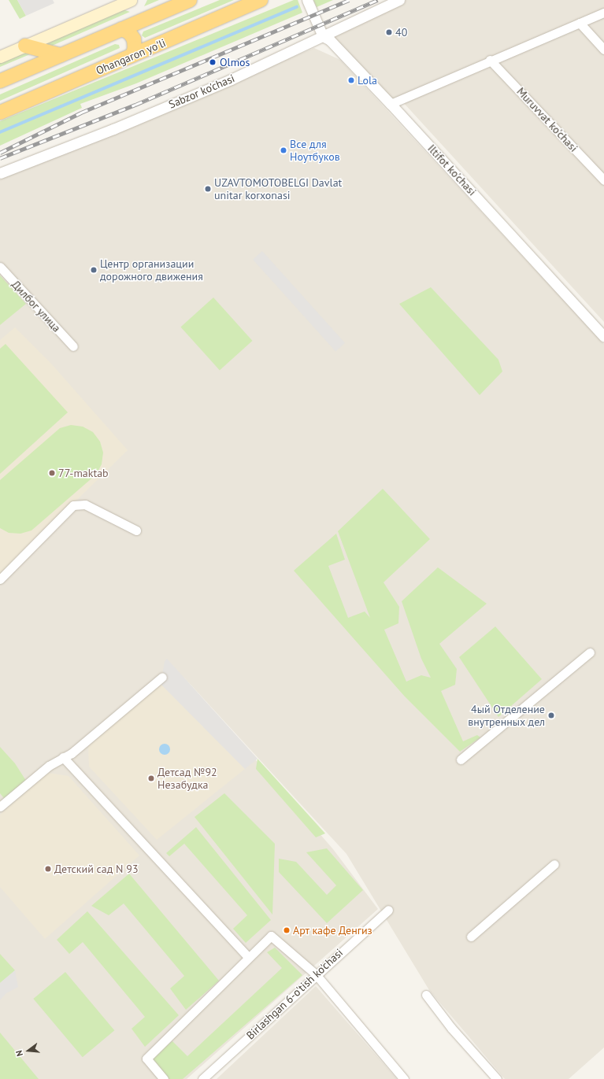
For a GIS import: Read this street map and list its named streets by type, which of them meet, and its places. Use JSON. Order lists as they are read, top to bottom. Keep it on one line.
{"streets":{"highway":["Ohangaron yoʻli"],"street":["Sabzor ko'chasi","Muruvvat ko'chasi","Iltifot ko'chasi","Дилбог улица","Birlashgan 6-o'tish ko'chasi"]},"crossings":[["Sabzor ko'chasi","Iltifot ko'chasi"]],"places":["40","Olmos","Lola","Все для Ноутбуков","UZAVTOMOTOBELGI Davlat unitar korxonasi","Центр организации дорожного движения","77-maktab","4ый Отделение внутренных дел","Детсад №92 Незабудка","Детский сад N 93","Арт кафе Денгиз"],"north":"left"}
